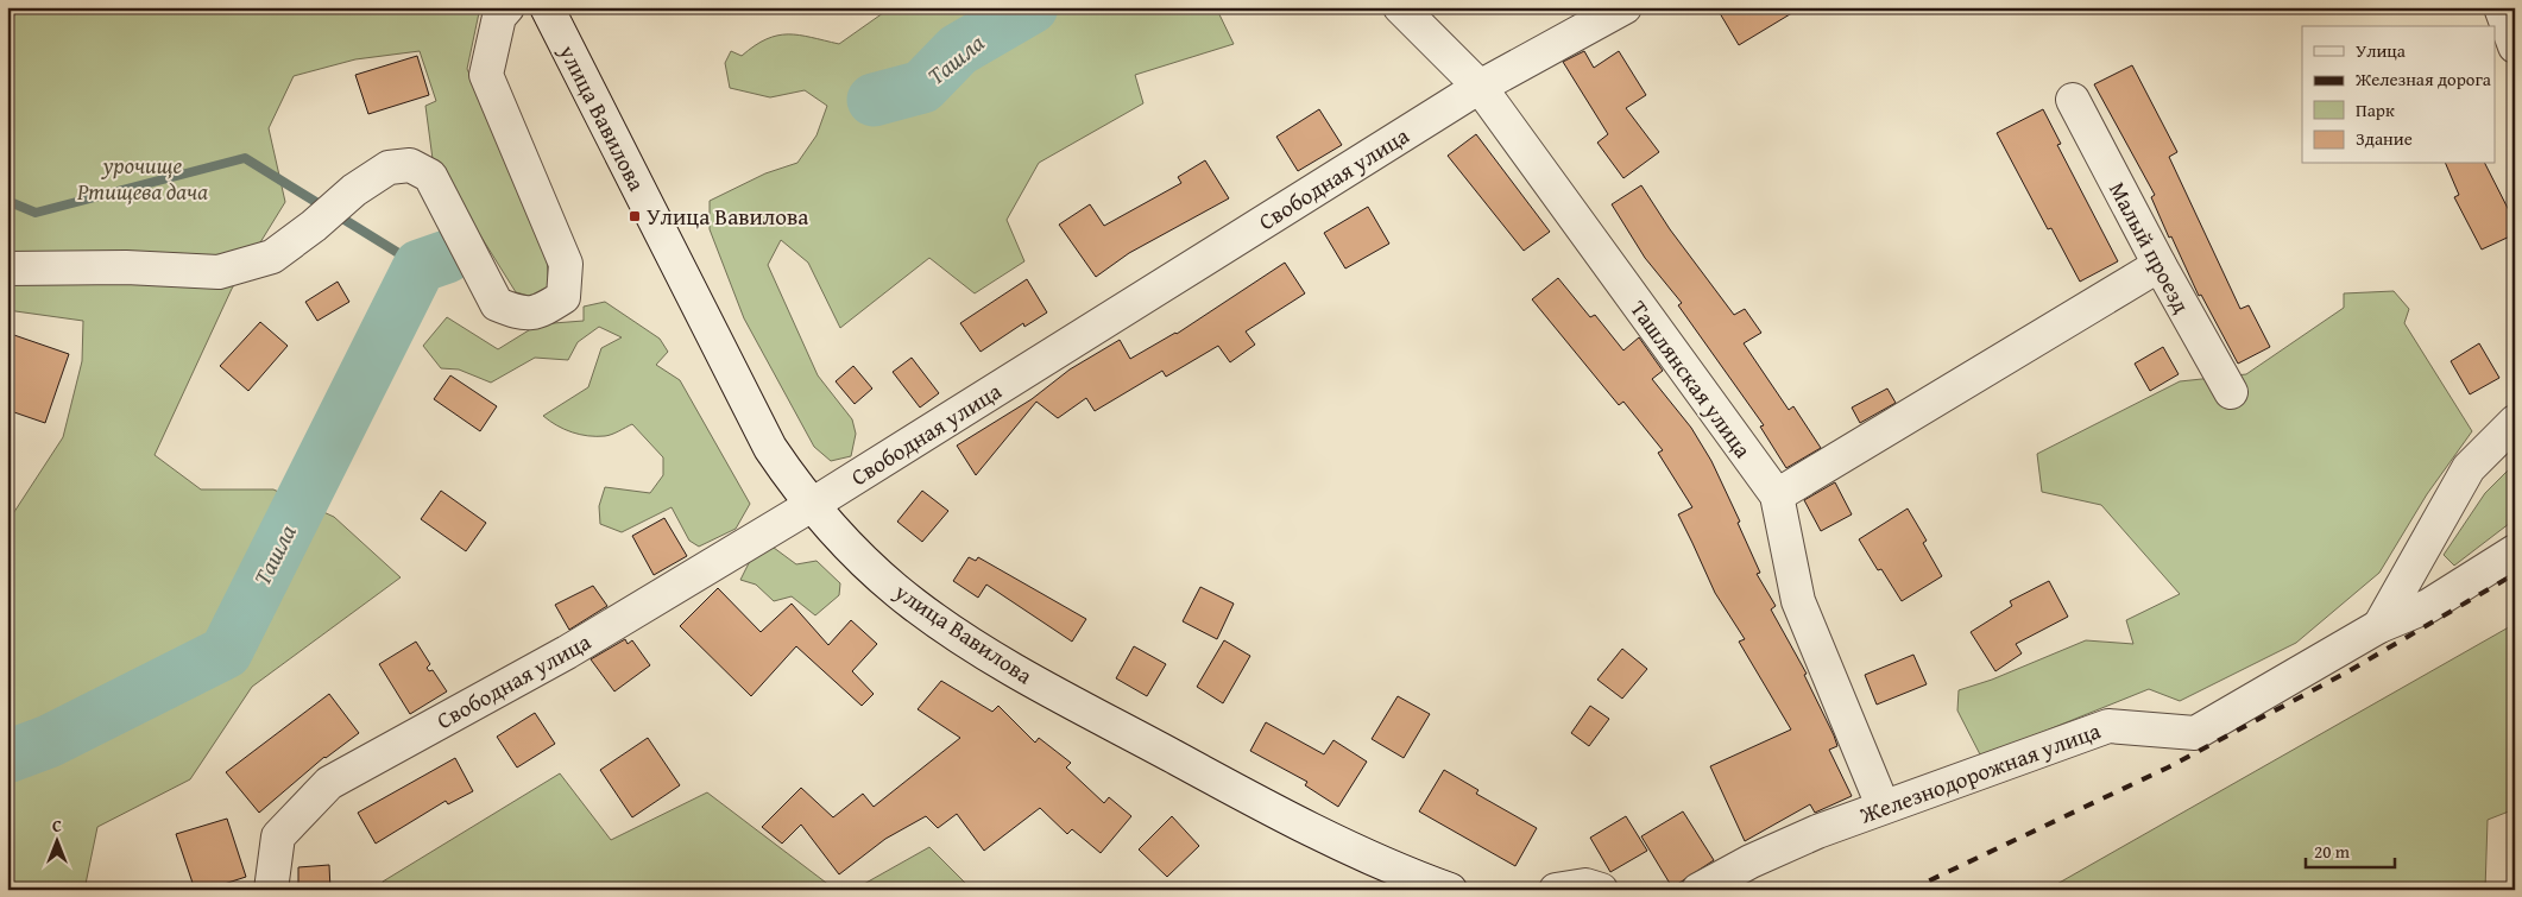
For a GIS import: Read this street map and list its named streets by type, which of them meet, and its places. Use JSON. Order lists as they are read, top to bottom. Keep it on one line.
{"streets":{"street":["улица Вавилова","Свободная улица","Малый проезд","Ташлянская улица","Железнодорожная улица"]},"crossings":[["улица Вавилова","Свободная улица"],["Свободная улица","Ташлянская улица"],["Ташлянская улица","Железнодорожная улица"]],"water":["Ташла"],"parks":["урочище Ртищева дача"],"places":{"transit":["Улица Вавилова"]},"legend":["Улица","Железная дорога","Парк","Здание"],"scale_bar":"20 m","north":"top"}
